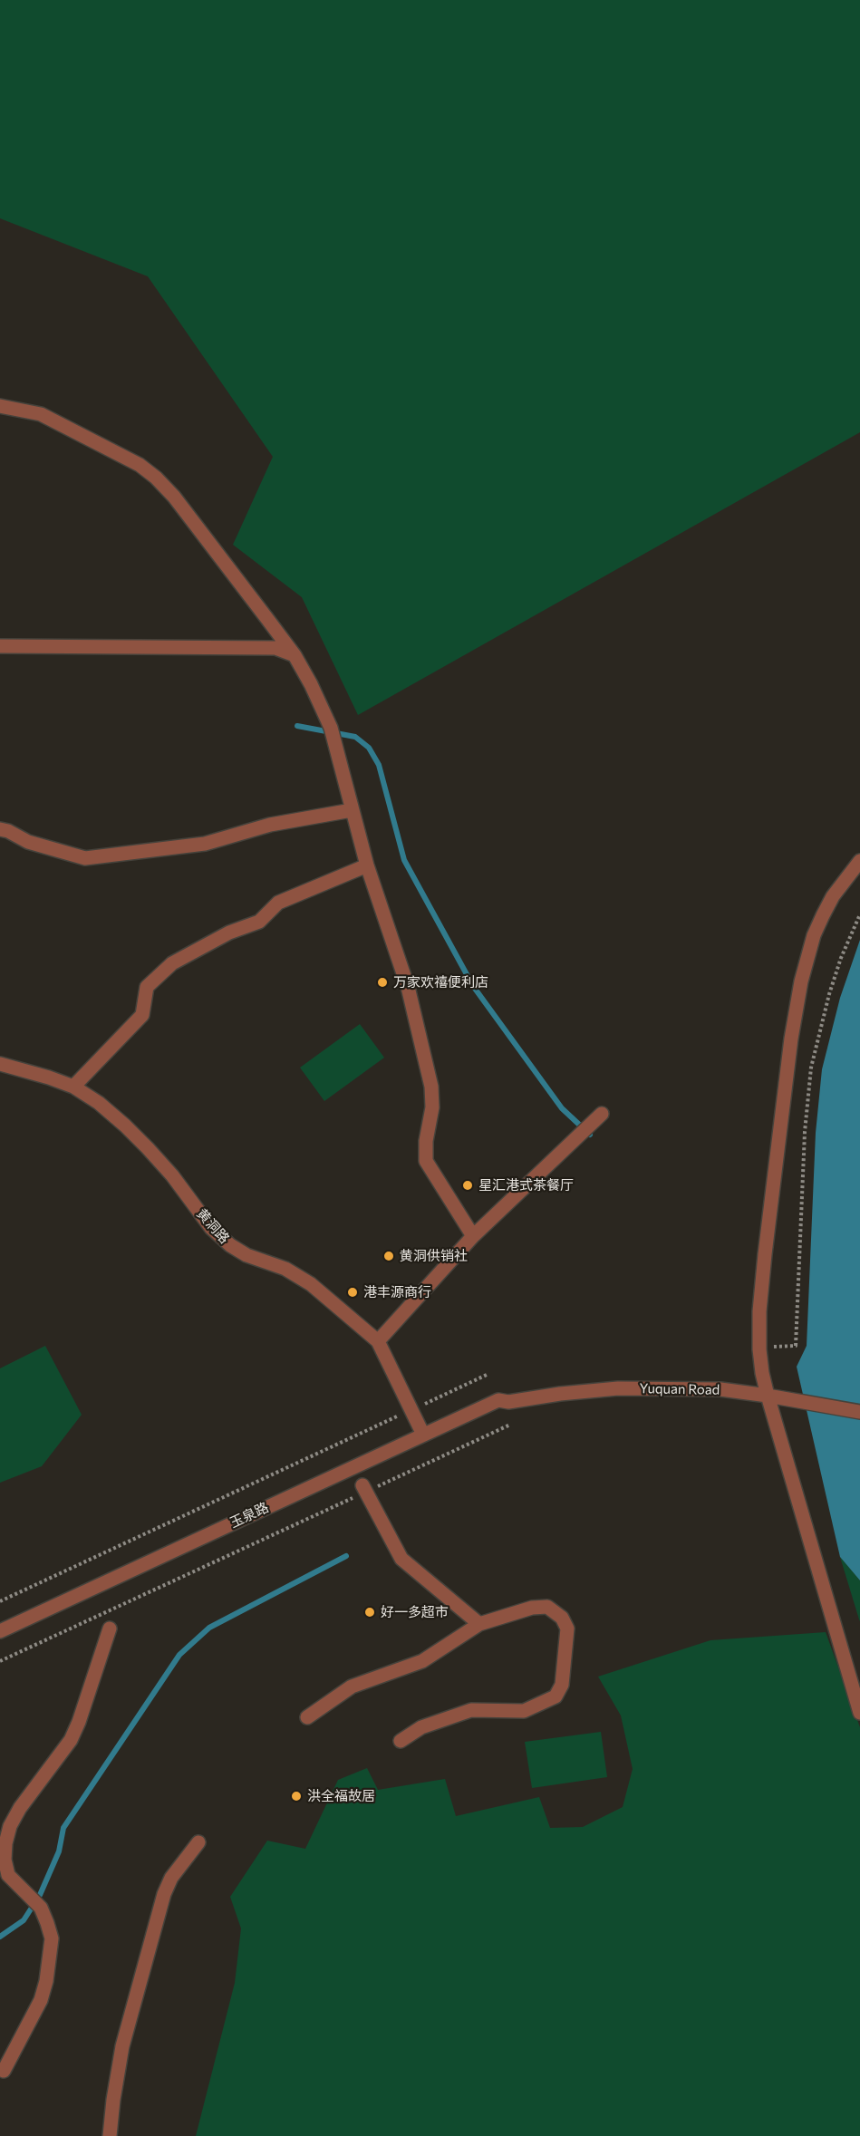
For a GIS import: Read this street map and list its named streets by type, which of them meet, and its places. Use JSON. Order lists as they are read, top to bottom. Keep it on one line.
{"streets":{"street":["黄洞路","Yuquan Road","玉泉路"]},"crossings":[["黄洞路","Yuquan Road"],["黄洞路","玉泉路"],["Yuquan Road","玉泉路"]],"places":["万家欢禧便利店","星汇港式茶餐厅","黄洞供销社","港丰源商行","好一多超市","洪全福故居"]}
